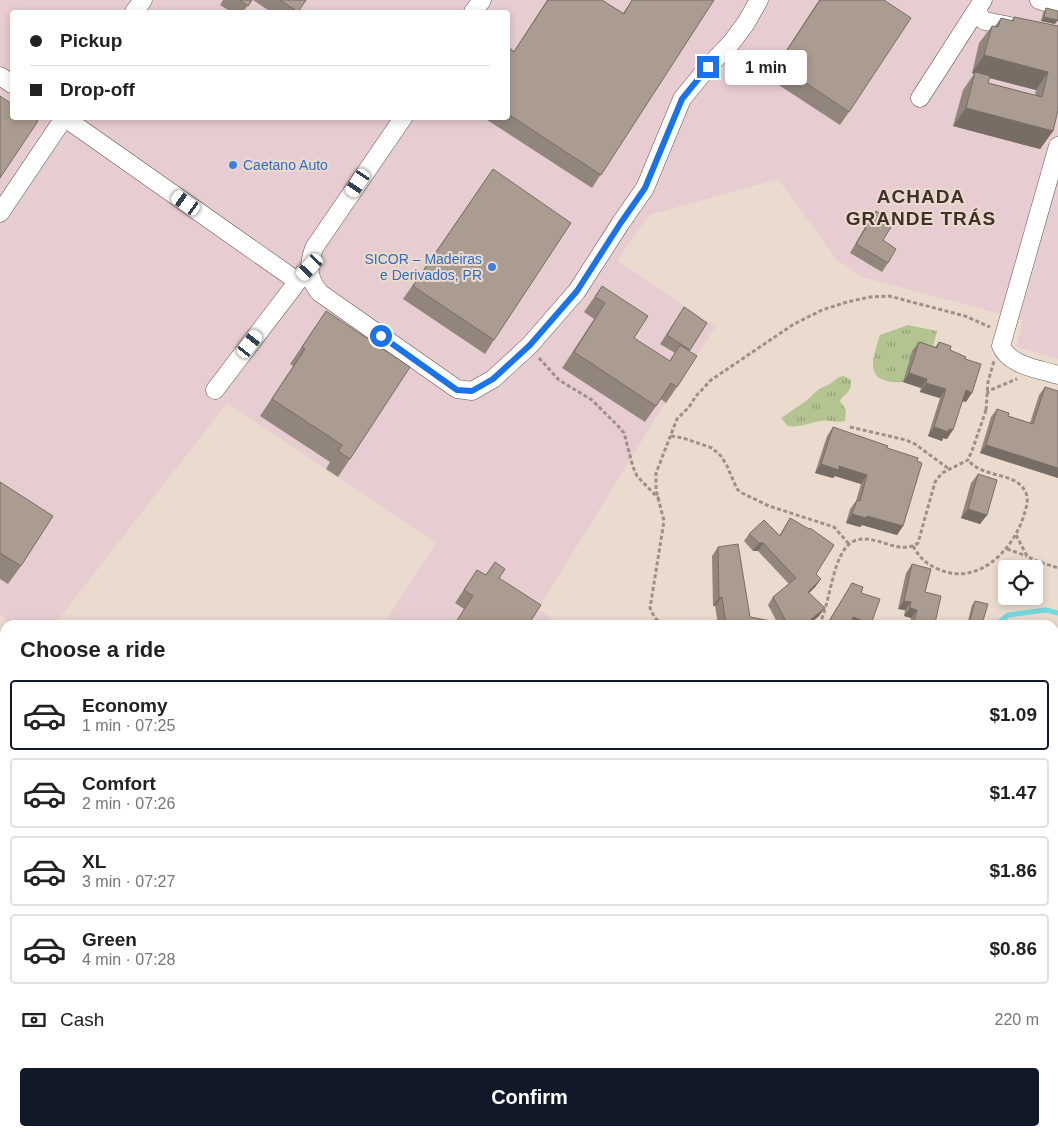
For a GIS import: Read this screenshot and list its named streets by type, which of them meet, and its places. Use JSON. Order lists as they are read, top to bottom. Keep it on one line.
{"districts":["ACHADA GRANDE TRÁS"],"places":["Caetano Auto","SICOR – Madeiras e Derivados, PR"],"page":{"banner":["Pickup","Drop-off"],"bubble":"1 min","heading":"Choose a ride","list":[{"name":"Economy","note":"1 min · 07:25","value":"$1.09"},{"name":"Comfort","note":"2 min · 07:26","value":"$1.47"},{"name":"XL","note":"3 min · 07:27","value":"$1.86"},{"name":"Green","note":"4 min · 07:28","value":"$0.86"}],"pay":["Cash","220 m"],"buttons":"Confirm"}}
